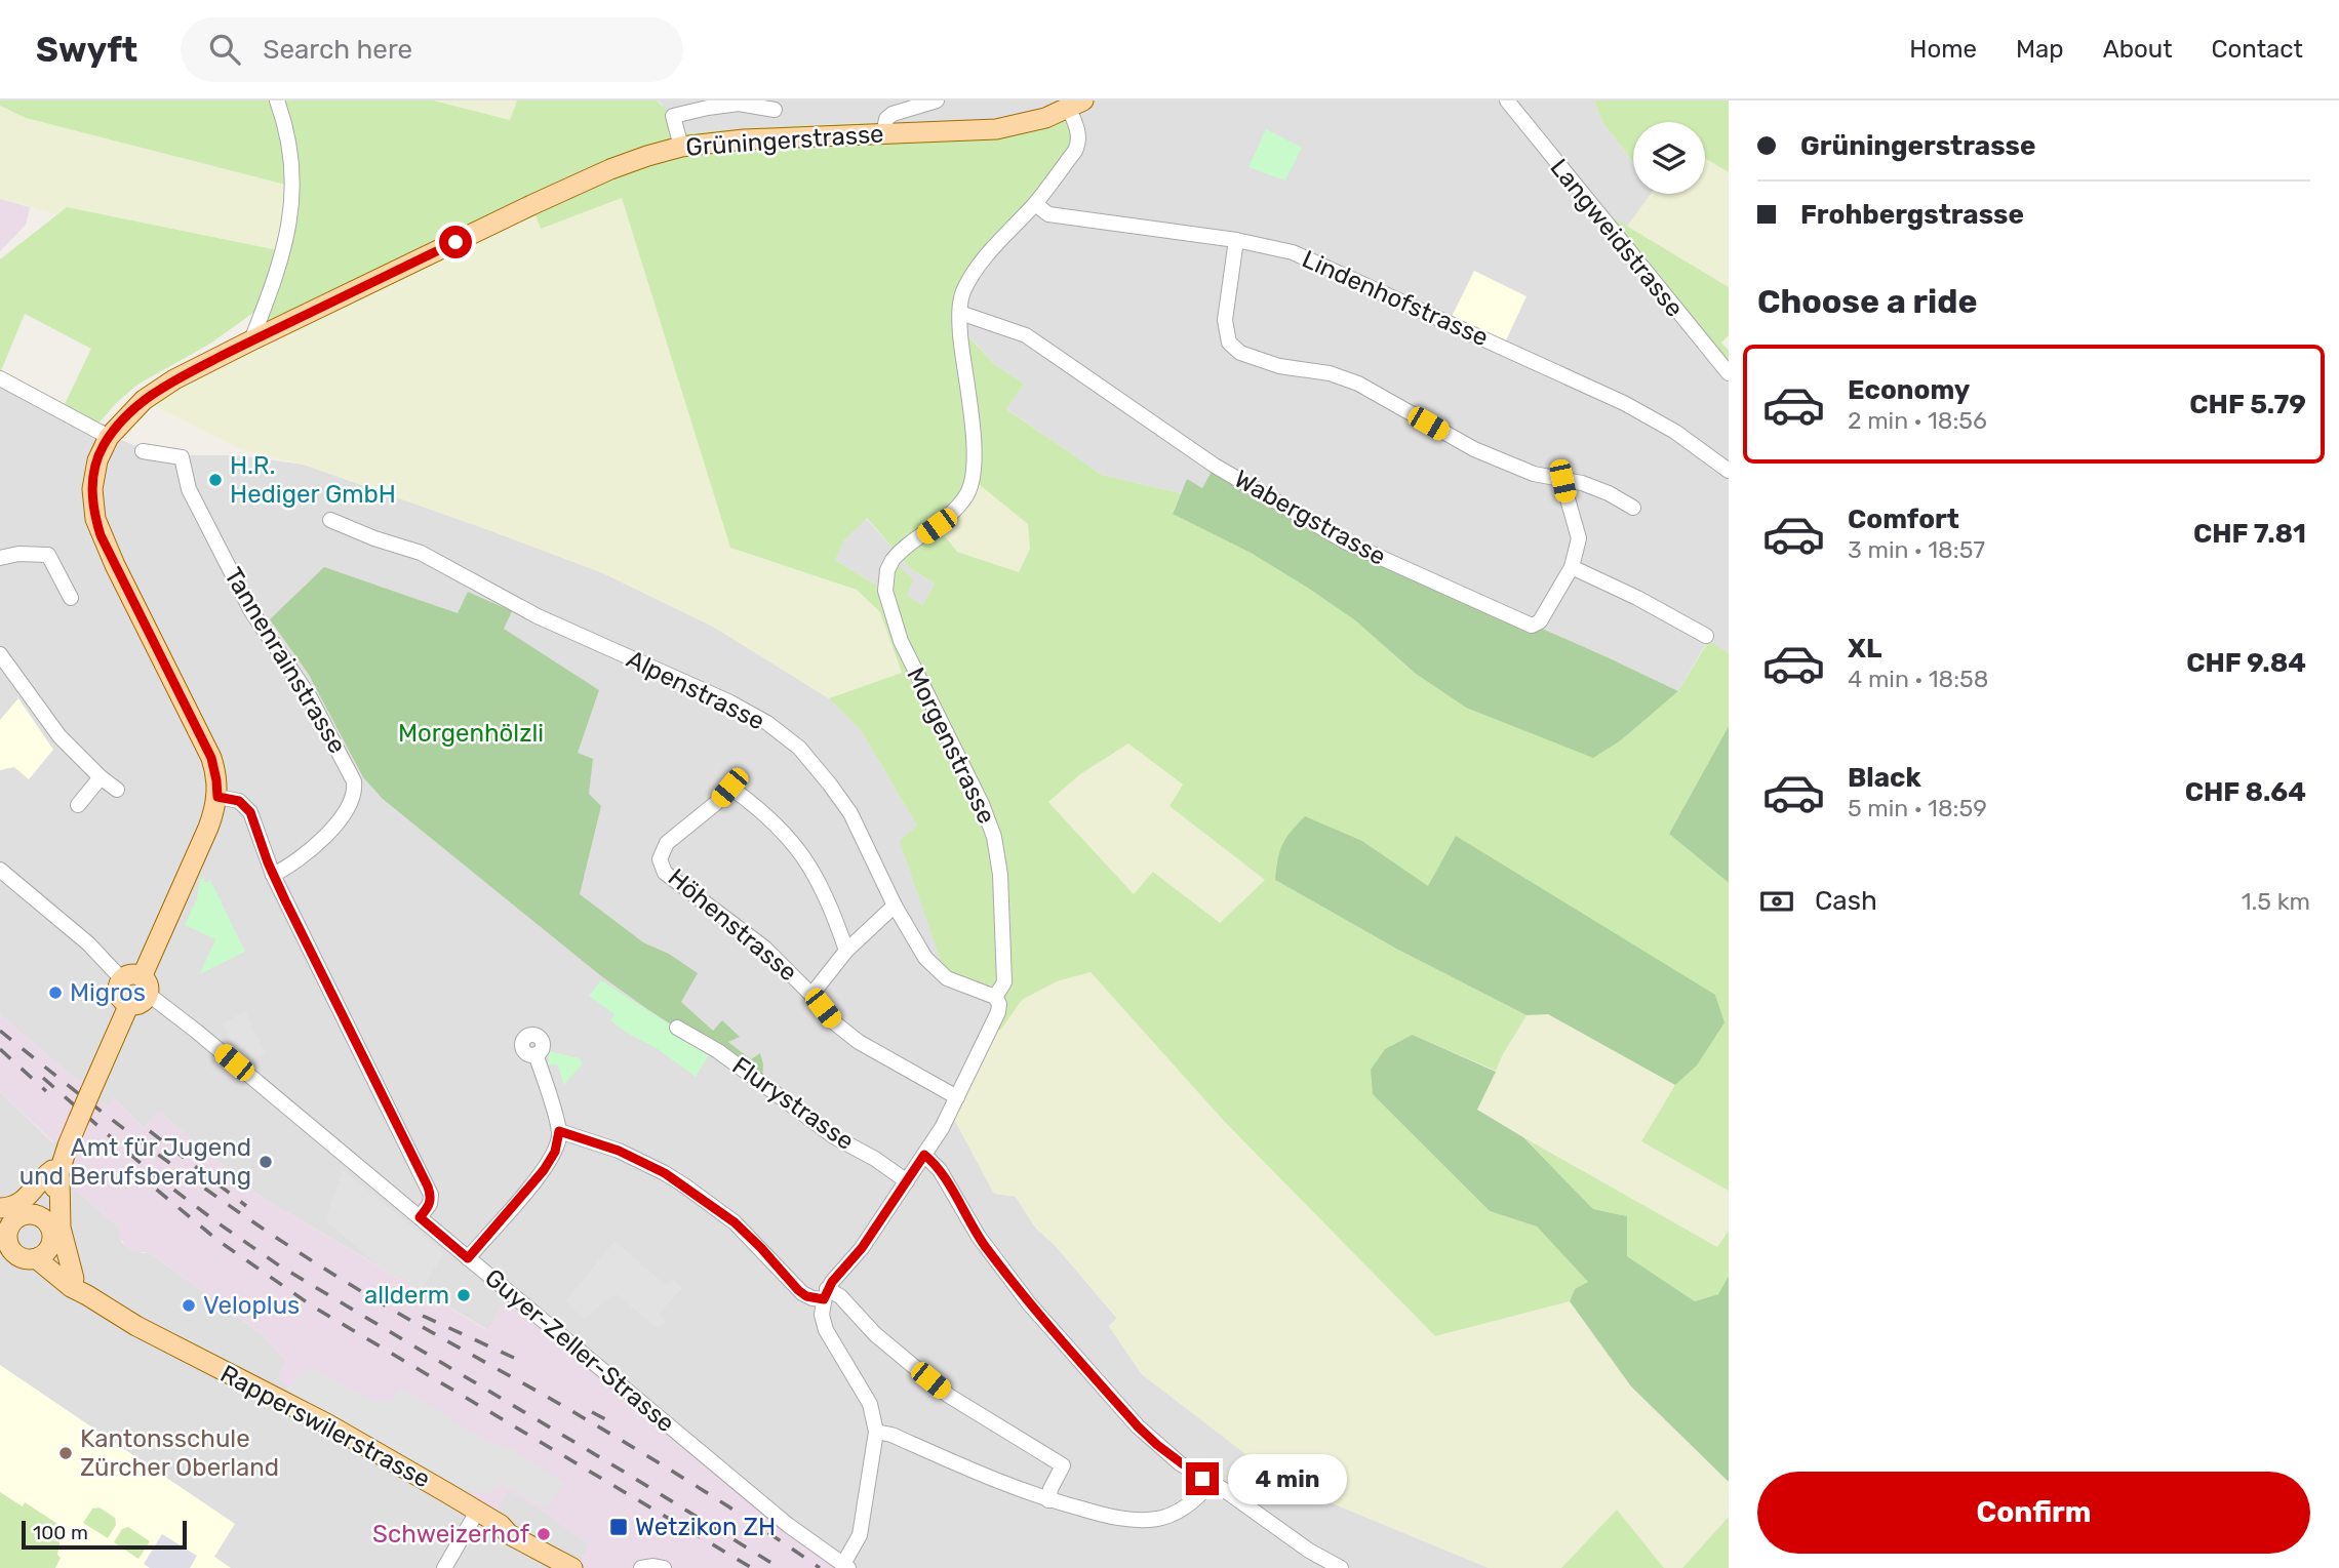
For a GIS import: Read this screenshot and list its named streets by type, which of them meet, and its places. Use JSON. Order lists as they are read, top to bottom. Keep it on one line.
{"streets":{"main road":["Grüningerstrasse","Rapperswilerstrasse"],"street":["Langweidstrasse","Lindenhofstrasse","Wabergstrasse","Tannenrainstrasse","Alpenstrasse","Morgenstrasse","Höhenstrasse","Flurystrasse","Guyer-Zeller-Strasse"]},"crossings":[["Grüningerstrasse","Morgenstrasse"],["Grüningerstrasse","Guyer-Zeller-Strasse"],["Lindenhofstrasse","Morgenstrasse"],["Wabergstrasse","Morgenstrasse"],["Alpenstrasse","Morgenstrasse"],["Alpenstrasse","Höhenstrasse"],["Morgenstrasse","Höhenstrasse"],["Morgenstrasse","Flurystrasse"]],"parks":["Morgenhölzli"],"places":{"other":["H.R. Hediger GmbH","Migros","Amt für Jugend und Berufsberatung","allderm","Veloplus","Kantonsschule Zürcher Oberland","Schweizerhof"],"transit":["Wetzikon ZH"]},"scale_bar":"100 m","page":{"header":"Swyft","search":"Search here","nav":["Home","Map","About","Contact"],"banner":["Grüningerstrasse","Frohbergstrasse"],"heading":"Choose a ride","list":[{"name":"Economy","note":"2 min · 18:56","value":"CHF 5.79"},{"name":"Comfort","note":"3 min · 18:57","value":"CHF 7.81"},{"name":"XL","note":"4 min · 18:58","value":"CHF 9.84"},{"name":"Black","note":"5 min · 18:59","value":"CHF 8.64"}],"pay":["Cash","1.5 km"],"bubble":"4 min","buttons":"Confirm","scale":"100 m"}}
